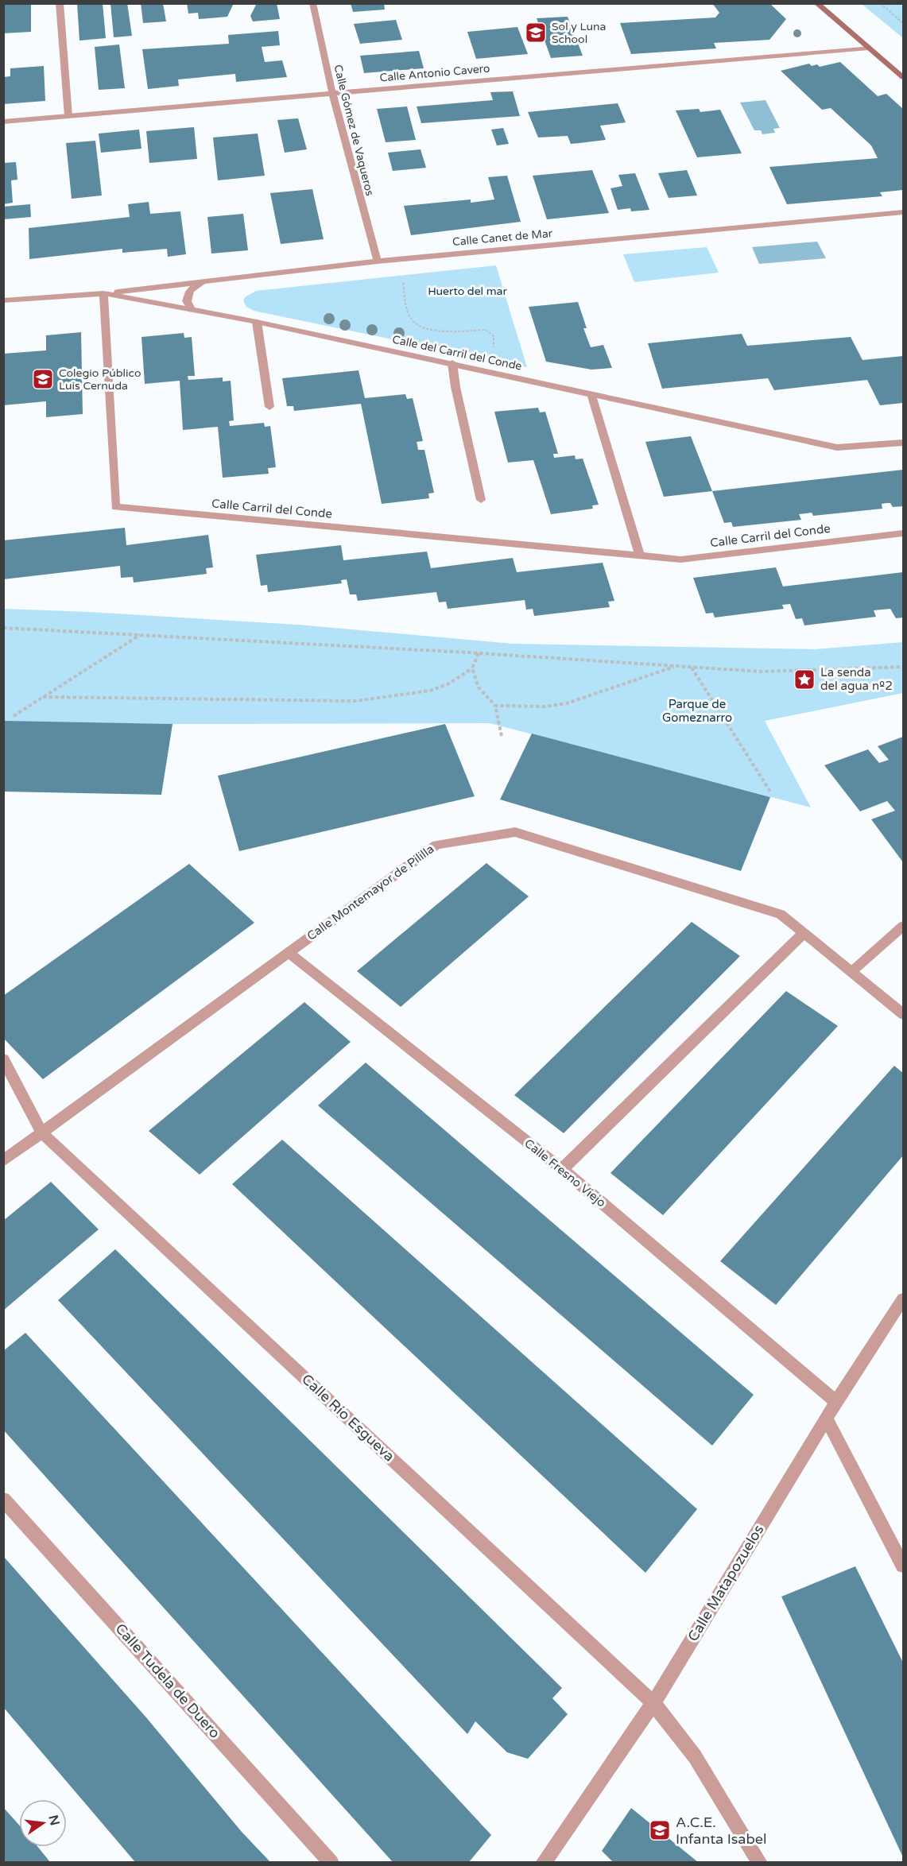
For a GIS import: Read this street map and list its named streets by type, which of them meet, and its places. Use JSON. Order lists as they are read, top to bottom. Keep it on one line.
{"streets":{"street":["Calle Antonio Cavero","Calle Gómez de Vaqueros","Calle Canet de Mar","Calle del Carril del Conde","Calle Carril del Conde","Calle Montemayor de Pililla","Calle Fresno Viejo","Calle Río Esgueva","Calle Matapozuelos","Calle Tudela de Duero"]},"crossings":[["Calle Antonio Cavero","Calle Gómez de Vaqueros"],["Calle Gómez de Vaqueros","Calle Canet de Mar"],["Calle Canet de Mar","Calle del Carril del Conde"],["Calle Canet de Mar","Calle Carril del Conde"],["Calle del Carril del Conde","Calle Carril del Conde"],["Calle Montemayor de Pililla","Calle Fresno Viejo"],["Calle Montemayor de Pililla","Calle Río Esgueva"],["Calle Fresno Viejo","Calle Matapozuelos"],["Calle Río Esgueva","Calle Matapozuelos"]],"parks":["Huerto del mar","Parque de Gomeznarro"],"places":{"school or university":["Sol y Luna School","Colegio Público Luis Cernuda","A.C.E. Infanta Isabel"],"place":["La senda del agua nº2"]},"north":"right"}
